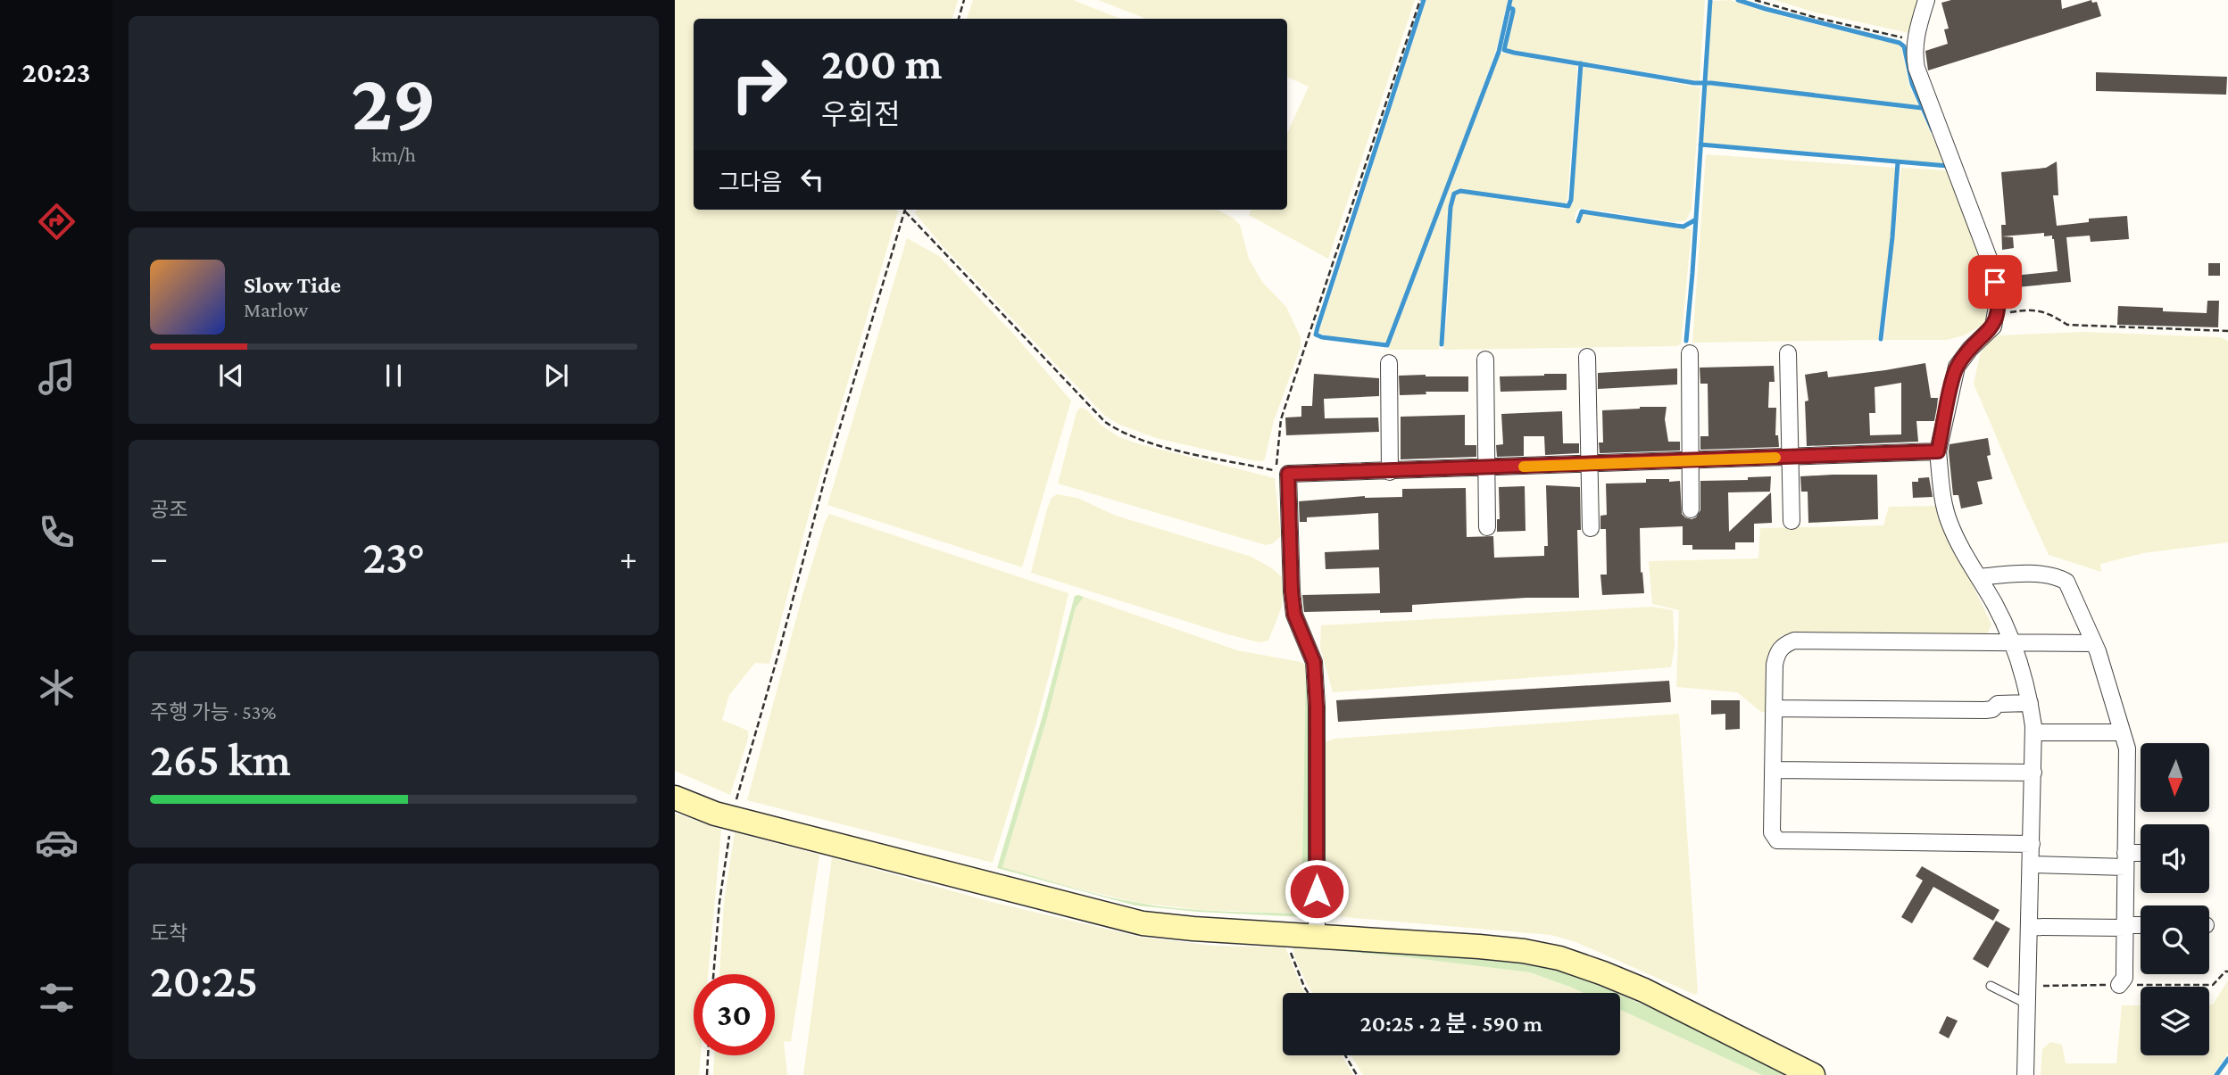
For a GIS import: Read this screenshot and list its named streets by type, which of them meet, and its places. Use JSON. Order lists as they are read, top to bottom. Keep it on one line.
{"north":"bottom","page":{"tabs":"20:23","tile":[["29","km/h"],"공조",["주행 가능 · 53%","265 km"],["도착","20:25"]],"turn":["200 m","우회전"],"then":"그다음","song":["Slow Tide","Marlow"],"heat":["−","23°","+"],"limit":"30","trip":"20:25 · 2 분 · 590 m"}}
